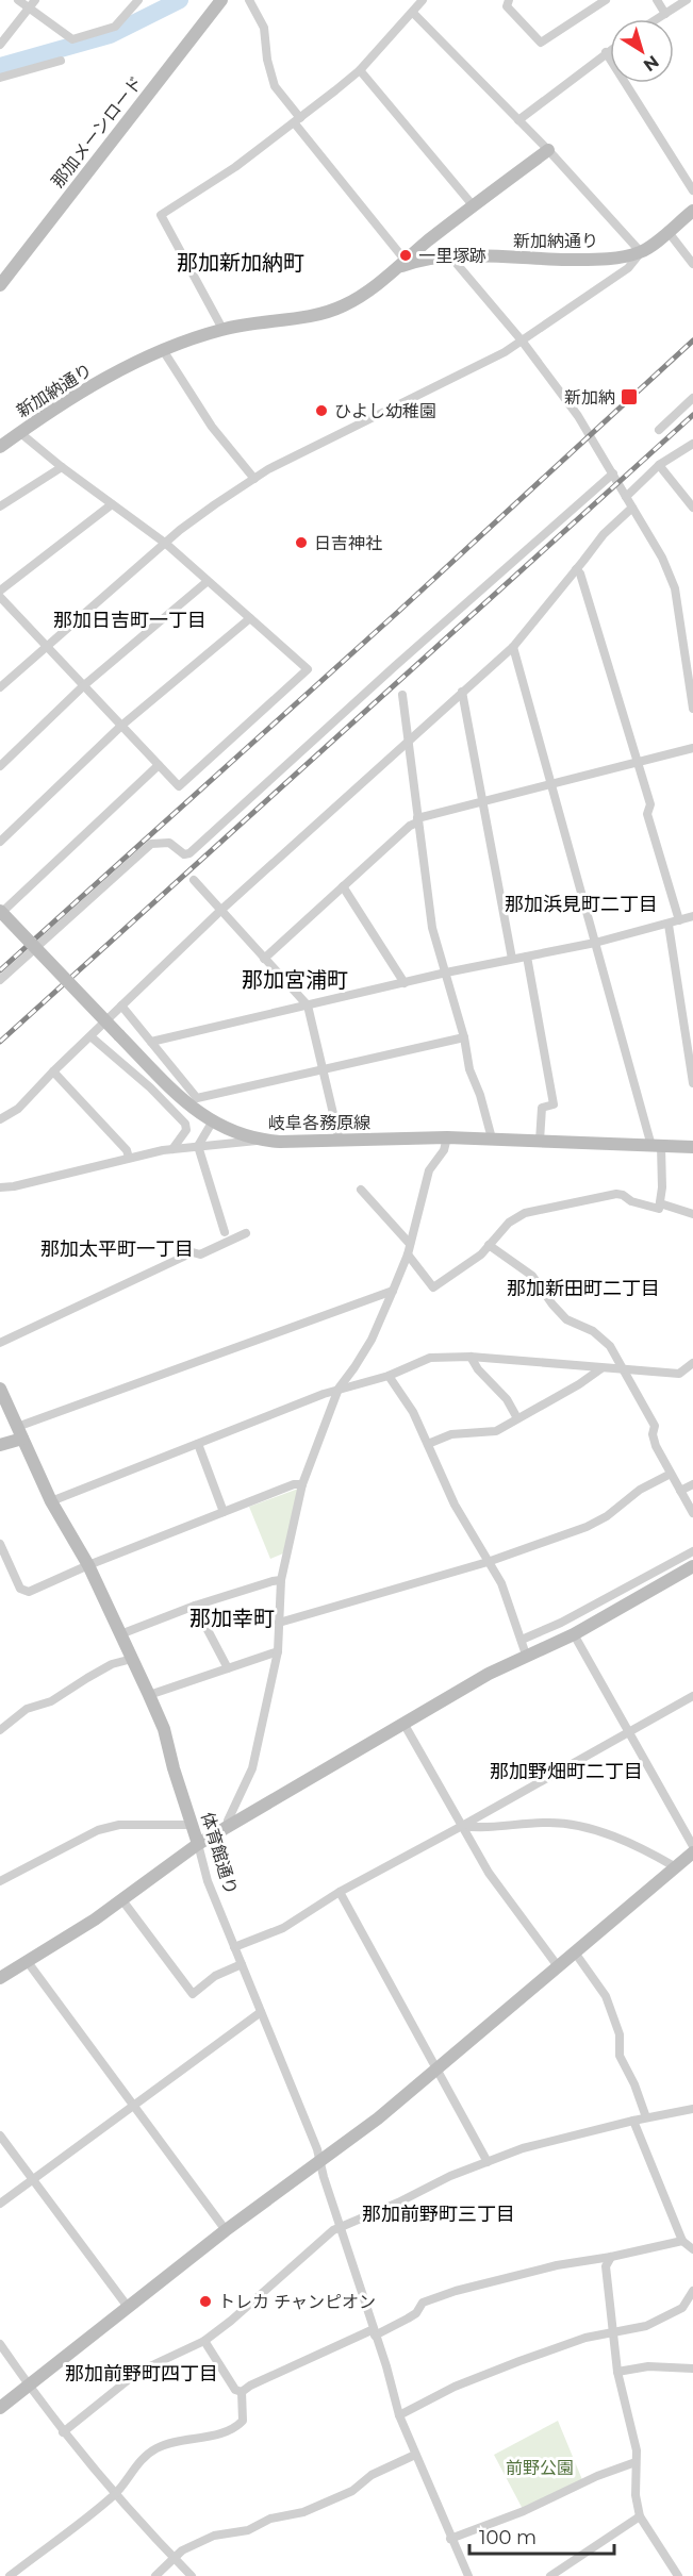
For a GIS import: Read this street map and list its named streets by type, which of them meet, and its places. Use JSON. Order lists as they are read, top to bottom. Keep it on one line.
{"streets":{"street":["那加メーンロード","新加納通り","岐阜各務原線","体育館通り"]},"districts":["那加新加納町","那加日吉町一丁目","那加浜見町二丁目","那加宮浦町","那加太平町一丁目","那加新田町二丁目","那加幸町","那加野畑町二丁目","那加前野町三丁目","那加前野町四丁目"],"parks":["前野公園"],"places":{"other":["一里塚跡","ひよし幼稚園","日吉神社","トレカ チャンピオン"],"transit":["新加納"]},"scale_bar":"100 m","north":"bottom right"}
